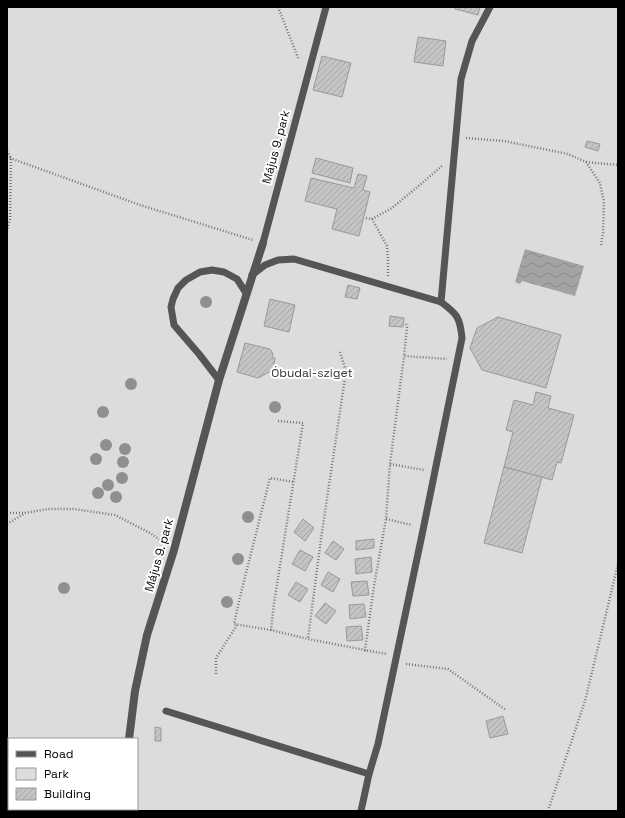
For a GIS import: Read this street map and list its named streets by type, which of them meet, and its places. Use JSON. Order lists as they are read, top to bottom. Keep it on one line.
{"streets":{"street":["Május 9. park"]},"parks":["Óbudai-sziget"],"legend":["Road","Park","Building"]}
